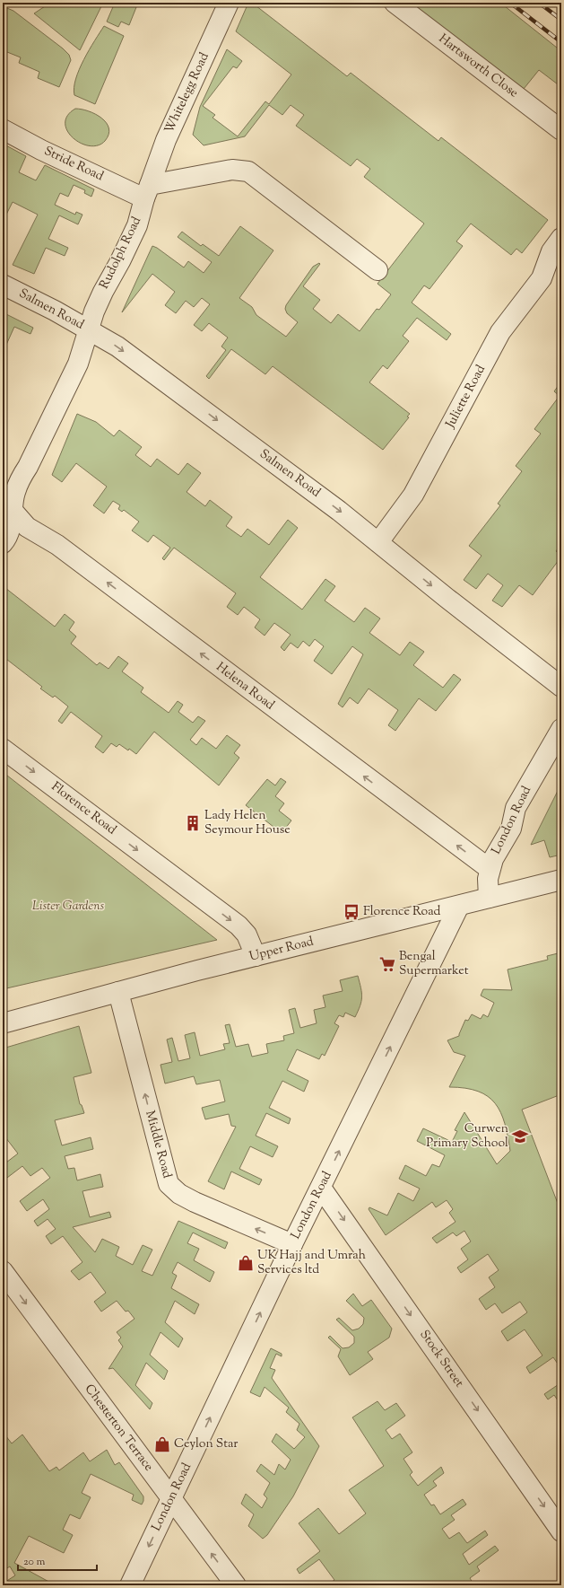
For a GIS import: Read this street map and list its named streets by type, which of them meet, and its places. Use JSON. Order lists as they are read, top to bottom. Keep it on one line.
{"streets":{"street":["Hartsworth Close","Whitelegg Road","Stride Road","Rudolph Road","Salmen Road","Juliette Road","Helena Road","Florence Road","London Road","Upper Road","Middle Road","Stock Street","Chesterton Terrace"]},"crossings":[["Whitelegg Road","Stride Road"],["Whitelegg Road","Rudolph Road"],["Stride Road","Rudolph Road"],["Rudolph Road","Salmen Road"],["Rudolph Road","Helena Road"],["Salmen Road","Juliette Road"],["Helena Road","London Road"],["Florence Road","Upper Road"],["London Road","Upper Road"],["London Road","Middle Road"],["London Road","Stock Street"],["London Road","Chesterton Terrace"],["Upper Road","Middle Road"]],"one_way":["Salmen Road","Helena Road","Florence Road","Middle Road","Stock Street"],"parks":["Lister Gardens"],"places":{"building":["Lady Helen Seymour House"],"bus stop":["Florence Road"],"supermarket":["Bengal Supermarket"],"school or university":["Curwen Primary School"],"shop":["UK Hajj and Umrah Services ltd","Ceylon Star"]},"scale_bar":"20 m"}
